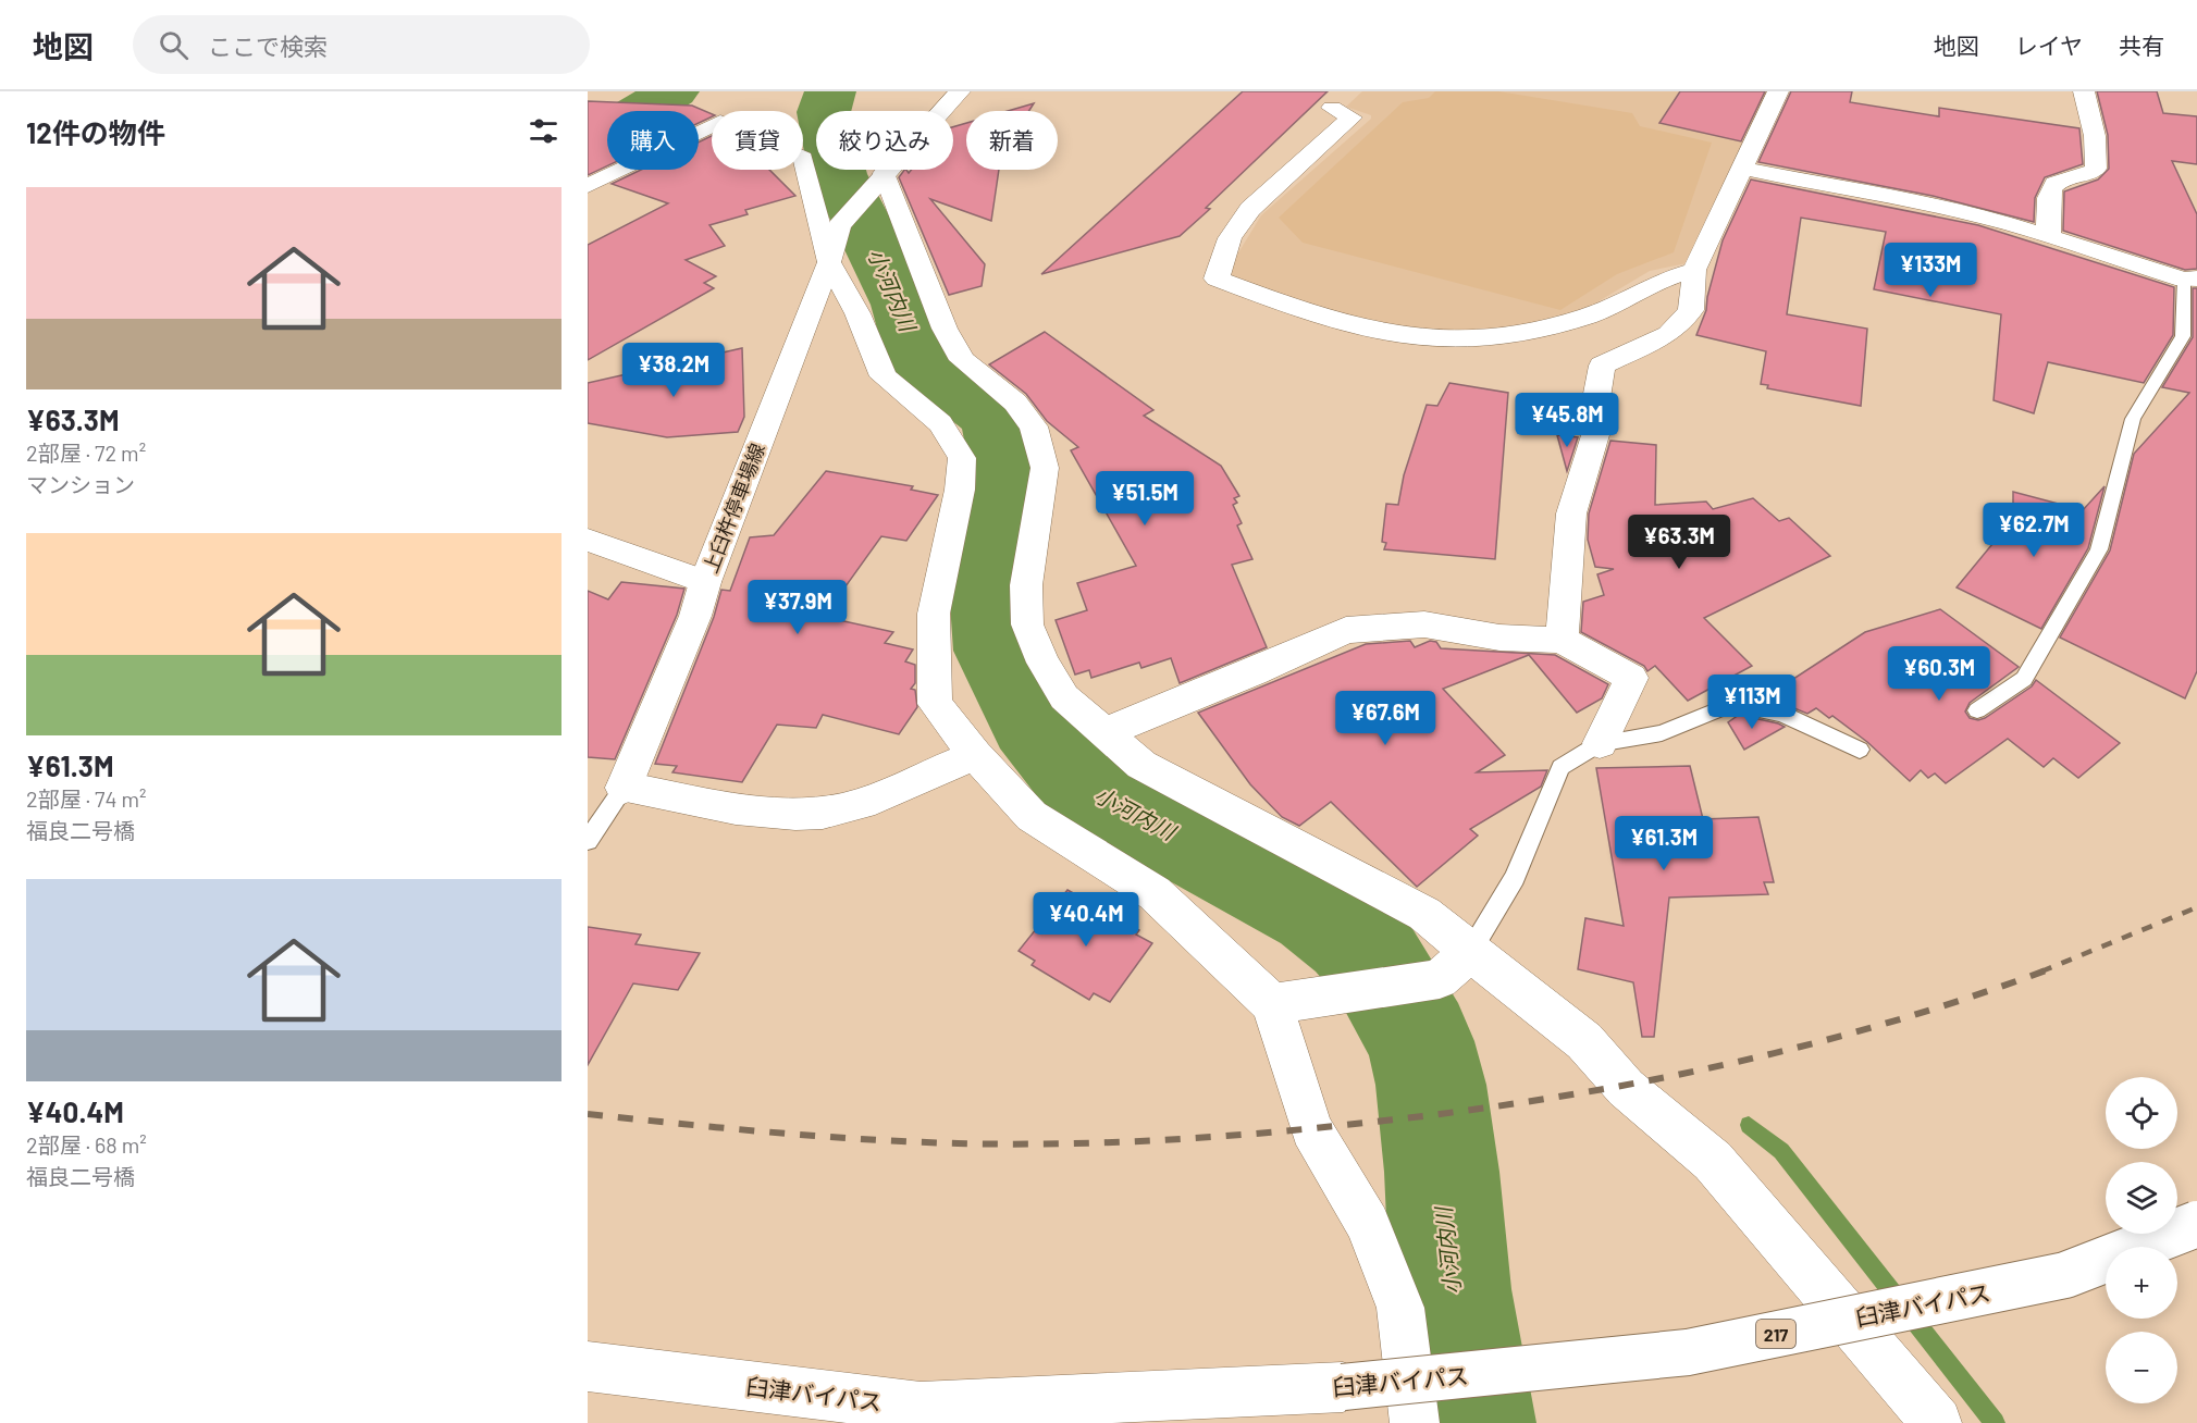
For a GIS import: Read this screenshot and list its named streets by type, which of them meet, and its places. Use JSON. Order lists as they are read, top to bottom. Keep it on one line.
{"streets":{"main road":["上臼杵停車場線","臼津バイパス","217"]},"water":["小河内川"],"page":{"header":"地図","search":"ここで検索","nav":["地図","レイヤ","共有"],"heading":"12件の物件","chip":["購入","賃貸","絞り込み","新着"],"list":[{"name":"¥63.3M","note":"2部屋 · 72 m² · マンション"},{"name":"¥61.3M","note":"2部屋 · 74 m² · 福良二号橋"},{"name":"¥40.4M","note":"2部屋 · 68 m² · 福良二号橋"}],"price":["¥133M","¥38.2M","¥45.8M","¥51.5M","¥62.7M","¥63.3M","¥37.9M","¥60.3M","¥113M","¥67.6M","¥61.3M","¥40.4M"],"map_buttons":["+","−"]}}
